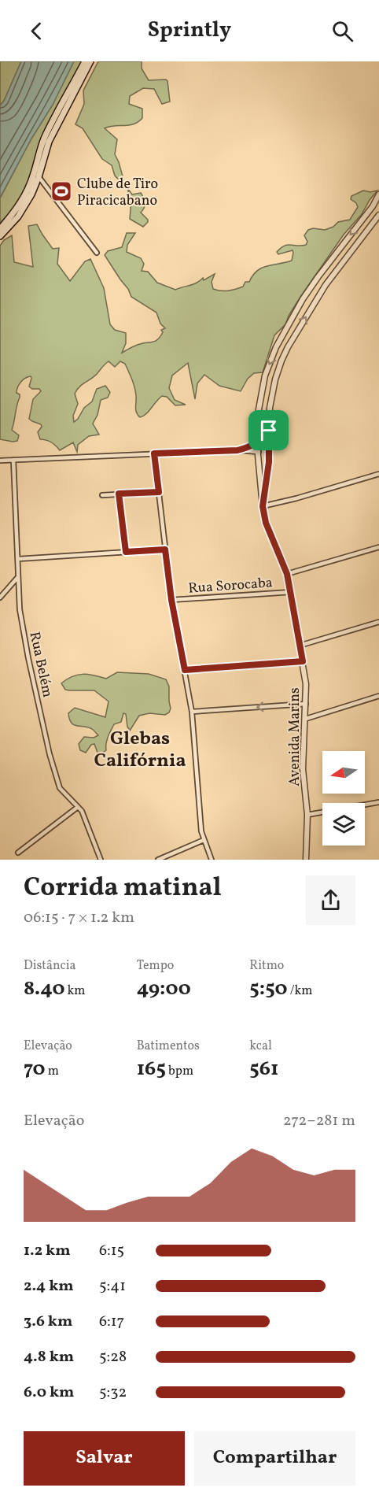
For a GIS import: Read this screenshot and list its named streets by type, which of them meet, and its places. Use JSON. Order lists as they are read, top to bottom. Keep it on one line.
{"streets":{"street":["Rua Sorocaba","Rua Belém","Avenida Marins"]},"crossings":[["Rua Sorocaba","Avenida Marins"]],"districts":["Glebas Califórnia"],"places":{"sports":["Clube de Tiro Piracicabano"]},"north":"left","page":{"header":"Sprintly","heading":["Corrida matinal","06:15 · 7 × 1.2 km"],"stats":[["Distância","8.40 km"],["Tempo","49:00"],["Ritmo","5:50 /km"],["Elevação","70 m"],["Batimentos","165 bpm"],["kcal","561"]],"chart":["Elevação","272–281 m"],"list":[{"name":"1.2 km","note":"6:15"},{"name":"2.4 km","note":"5:41"},{"name":"3.6 km","note":"6:17"},{"name":"4.8 km","note":"5:28"},{"name":"6.0 km","note":"5:32"}],"buttons":["Salvar","Compartilhar"]}}
